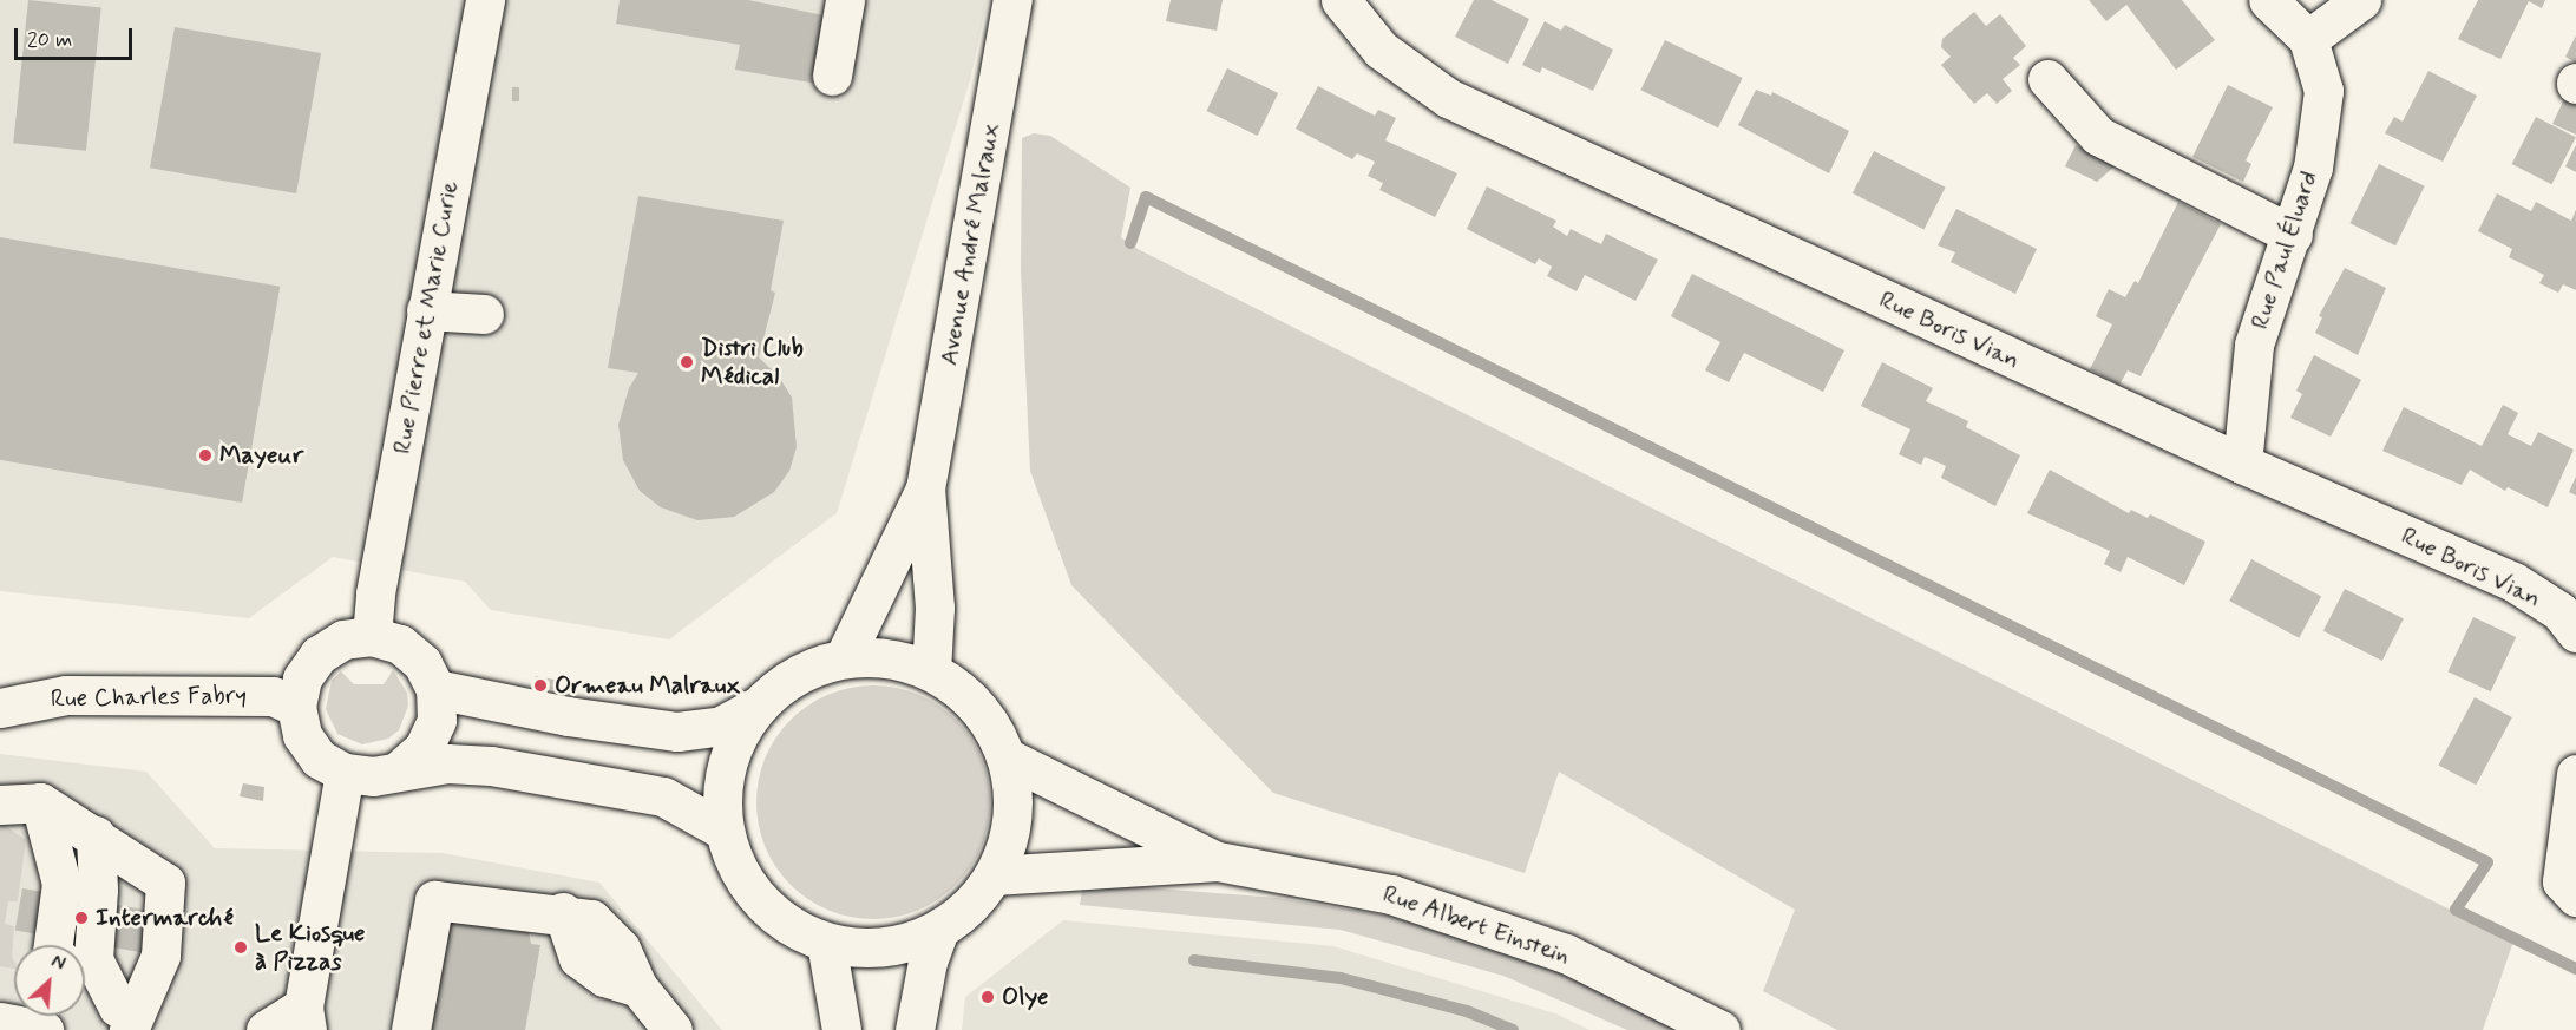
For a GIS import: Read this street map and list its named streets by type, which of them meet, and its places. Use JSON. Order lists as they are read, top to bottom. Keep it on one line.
{"streets":{"street":["Avenue André Malraux","Rue Paul Éluard","Rue Pierre et Marie Curie","Rue Boris Vian","Rue Charles Fabry","Rue Albert Einstein"]},"crossings":[["Rue Paul Éluard","Rue Boris Vian"],["Rue Pierre et Marie Curie","Rue Charles Fabry"]],"places":["Distri Club Médical","Mayeur","Ormeau Malraux","Intermarché","Le Kiosque à Pizzas","Olye"],"scale_bar":"20 m","north":"top right"}
